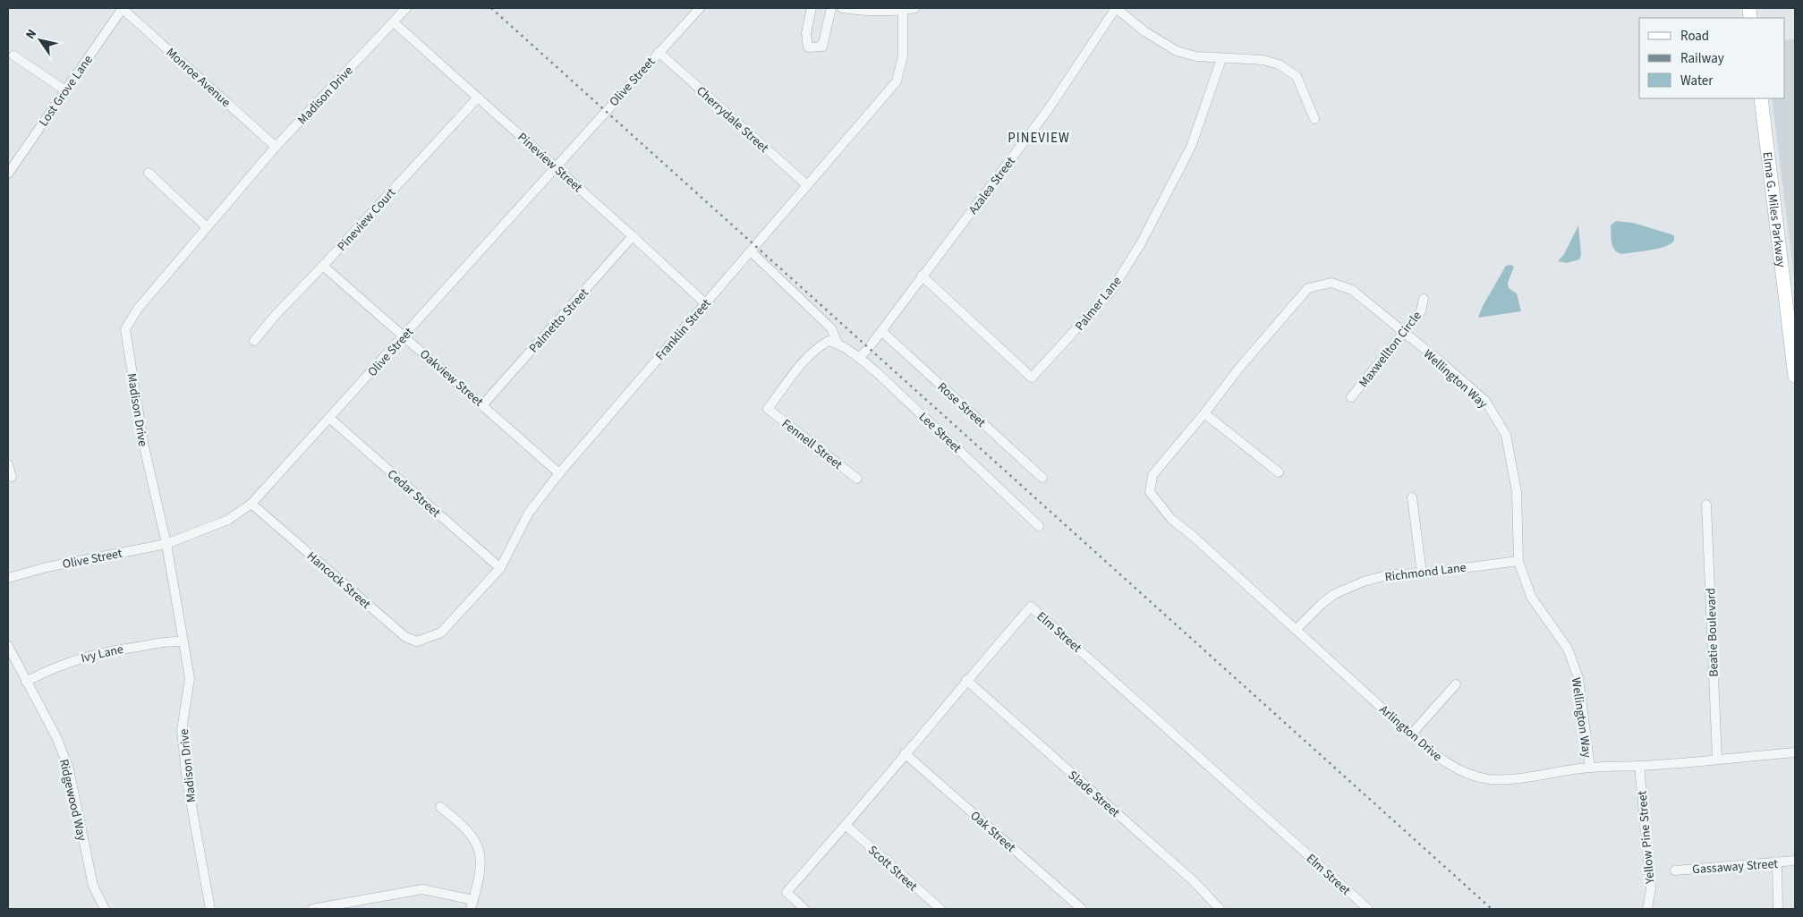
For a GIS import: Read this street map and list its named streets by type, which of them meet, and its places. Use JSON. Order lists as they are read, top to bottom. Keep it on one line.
{"streets":{"main road":["Elma G. Miles Parkway"],"street":["Monroe Avenue","Olive Street","Lost Grove Lane","Madison Drive","Cherrydale Street","Pineview Street","Azalea Street","Pineview Court","Palmer Lane","Palmetto Street","Franklin Street","Maxwellton Circle","Oakview Street","Wellington Way","Rose Street","Lee Street","Fennell Street","Cedar Street","Richmond Lane","Hancock Street","Elm Street","Beatie Boulevard","Ivy Lane","Arlington Drive","Slade Street","Ridgewood Way","Oak Street","Yellow Pine Street","Gassaway Street","Scott Street"]},"crossings":[["Monroe Avenue","Lost Grove Lane"],["Monroe Avenue","Madison Drive"],["Olive Street","Madison Drive"],["Olive Street","Cherrydale Street"],["Olive Street","Pineview Street"],["Olive Street","Oakview Street"],["Olive Street","Cedar Street"],["Olive Street","Hancock Street"],["Madison Drive","Pineview Street"],["Madison Drive","Ivy Lane"],["Cherrydale Street","Franklin Street"],["Pineview Street","Pineview Court"],["Pineview Street","Palmetto Street"],["Pineview Street","Franklin Street"],["Azalea Street","Palmer Lane"],["Azalea Street","Rose Street"],["Azalea Street","Lee Street"],["Pineview Court","Oakview Street"],["Palmetto Street","Oakview Street"],["Franklin Street","Oakview Street"],["Franklin Street","Lee Street"],["Franklin Street","Cedar Street"],["Franklin Street","Hancock Street"],["Maxwellton Circle","Wellington Way"],["Wellington Way","Richmond Lane"],["Wellington Way","Arlington Drive"],["Lee Street","Fennell Street"],["Richmond Lane","Arlington Drive"],["Elm Street","Slade Street"],["Elm Street","Oak Street"],["Elm Street","Scott Street"],["Beatie Boulevard","Arlington Drive"],["Ivy Lane","Ridgewood Way"],["Arlington Drive","Yellow Pine Street"]],"districts":["PINEVIEW"],"legend":["Road","Railway","Water"],"north":"top left"}
